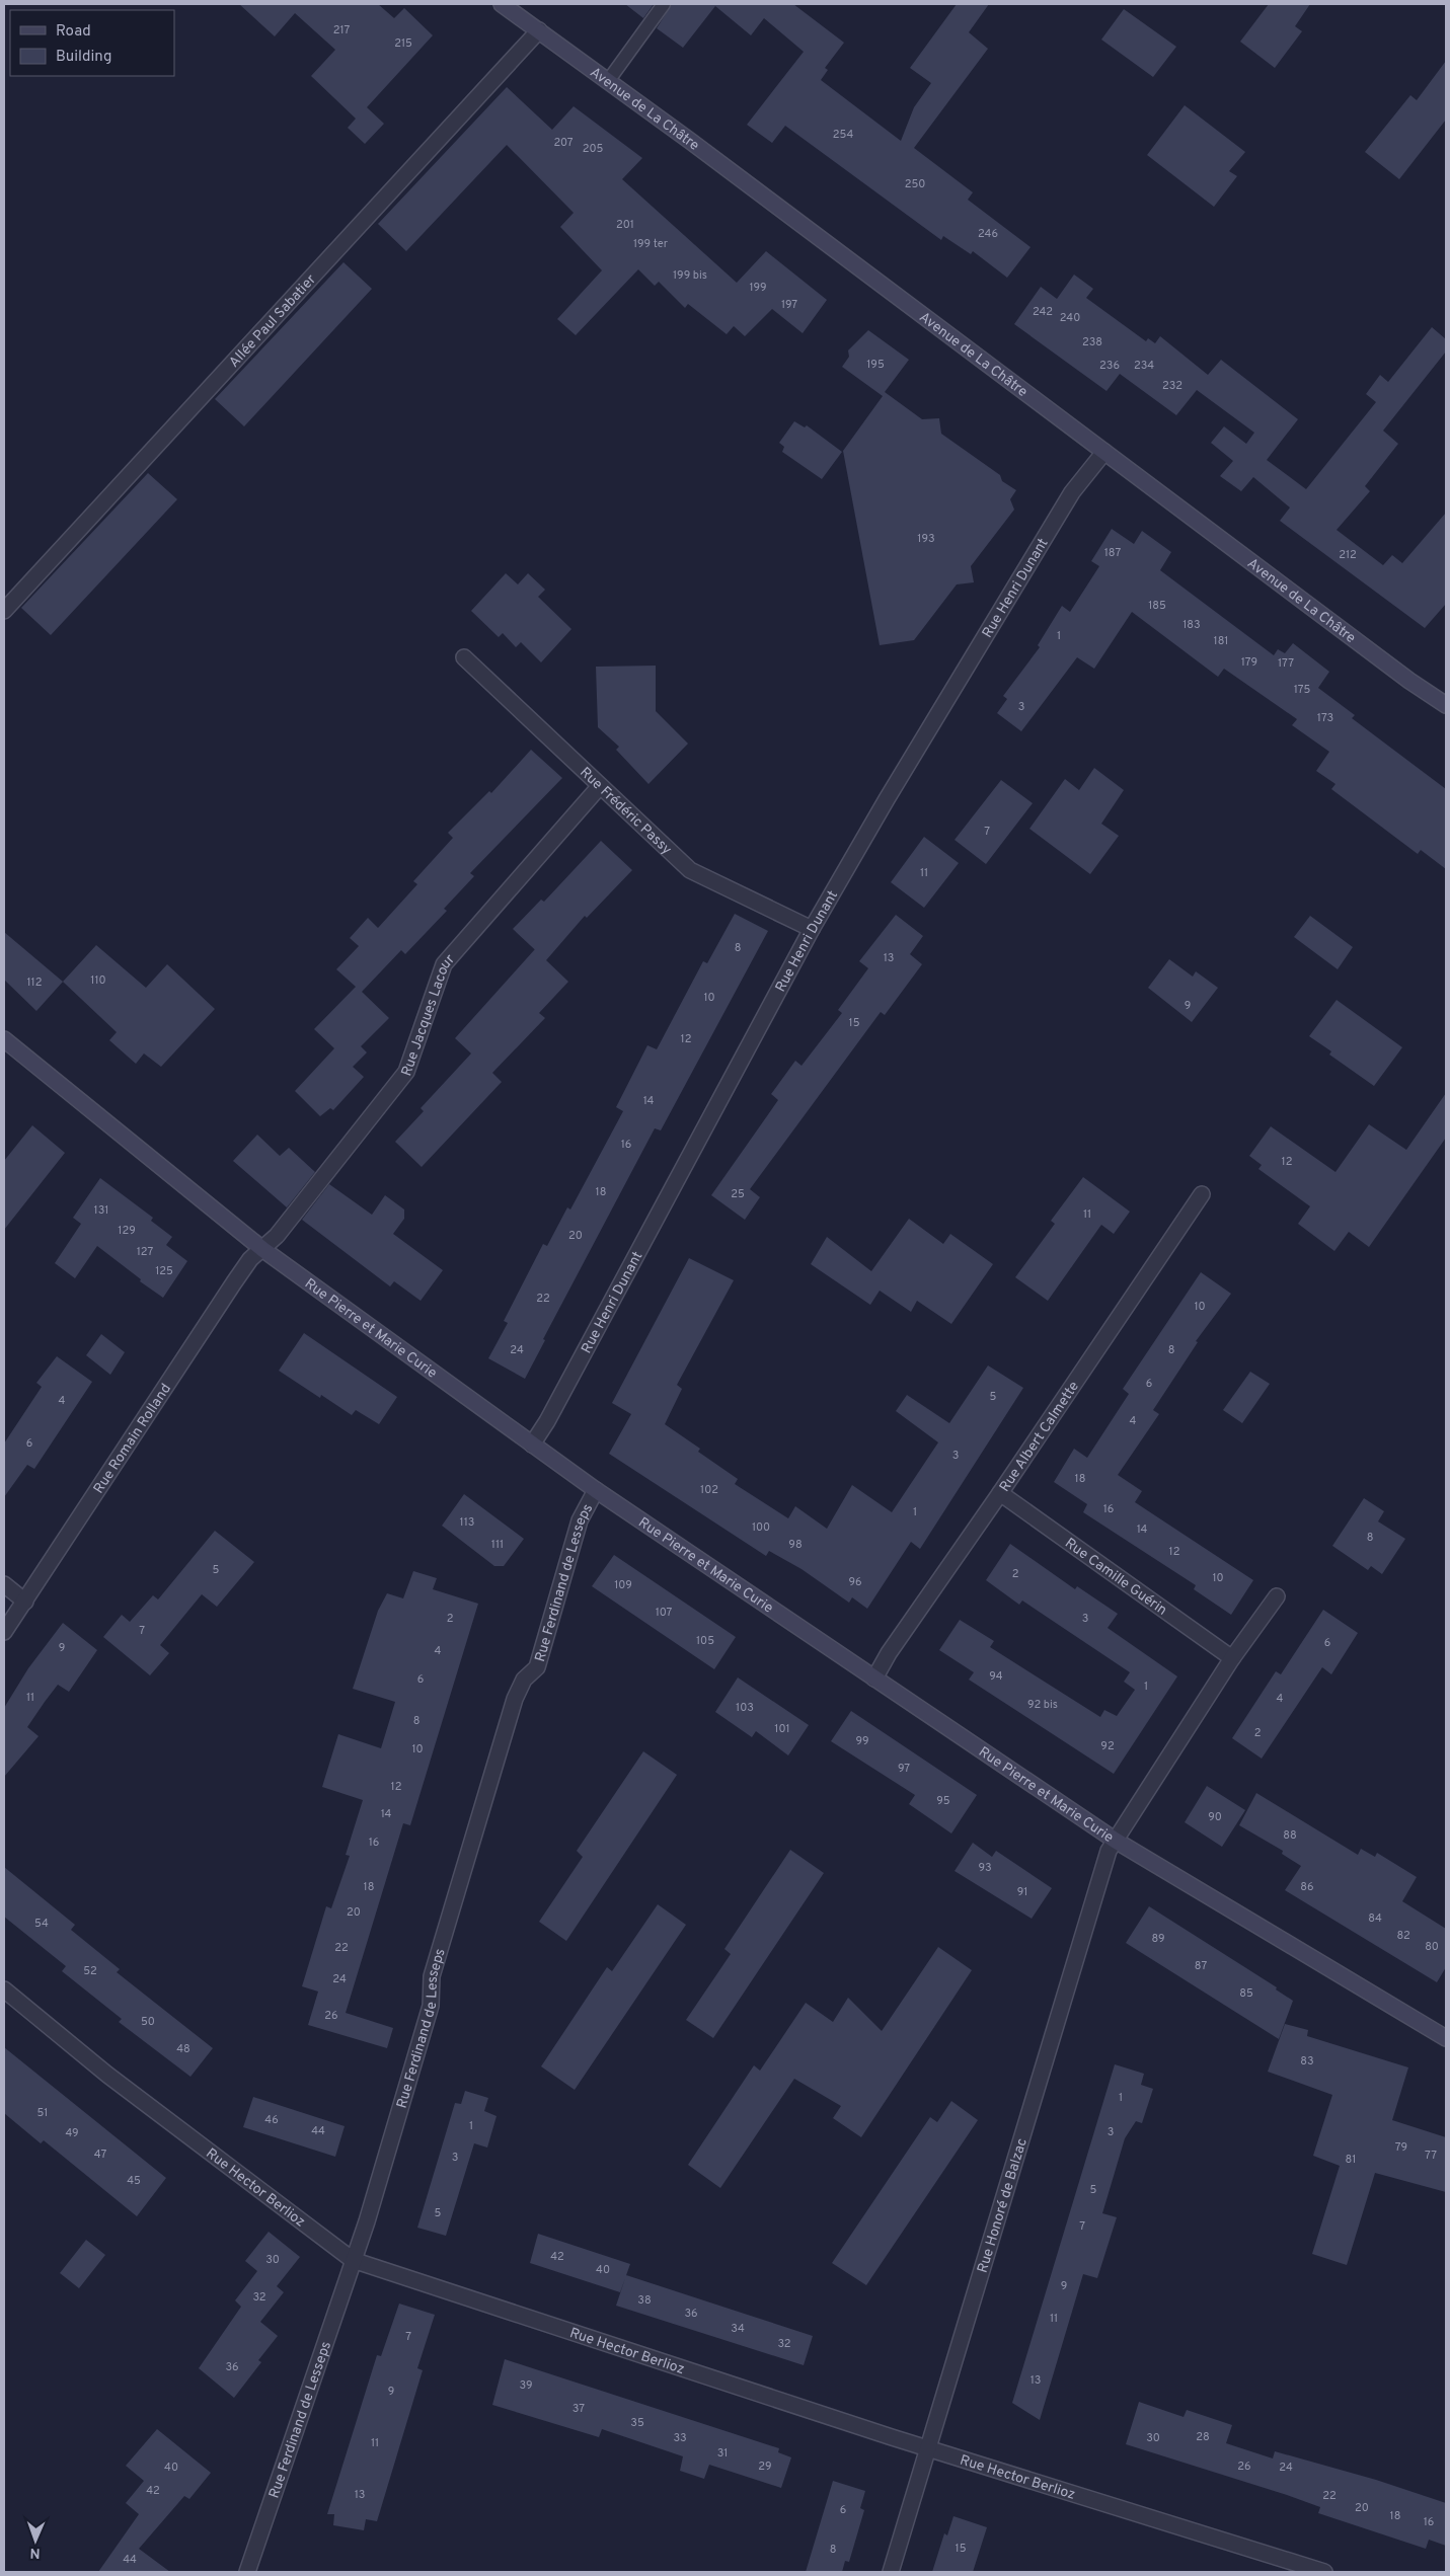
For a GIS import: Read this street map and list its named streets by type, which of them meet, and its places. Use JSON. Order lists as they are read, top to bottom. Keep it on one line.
{"streets":{"street":["Avenue de La Châtre","Allée Paul Sabatier","Rue Henri Dunant","Rue Frédéric Passy","Rue Jacques Lacour","Rue Pierre et Marie Curie","Rue Albert Calmette","Rue Romain Rolland","Rue Camille Guérin","Rue Ferdinand de Lesseps","Rue Hector Berlioz","Rue Honoré de Balzac"]},"crossings":[["Avenue de La Châtre","Allée Paul Sabatier"],["Avenue de La Châtre","Rue Henri Dunant"],["Rue Henri Dunant","Rue Frédéric Passy"],["Rue Henri Dunant","Rue Pierre et Marie Curie"],["Rue Frédéric Passy","Rue Jacques Lacour"],["Rue Jacques Lacour","Rue Pierre et Marie Curie"],["Rue Jacques Lacour","Rue Romain Rolland"],["Rue Pierre et Marie Curie","Rue Albert Calmette"],["Rue Pierre et Marie Curie","Rue Romain Rolland"],["Rue Pierre et Marie Curie","Rue Ferdinand de Lesseps"],["Rue Pierre et Marie Curie","Rue Honoré de Balzac"],["Rue Albert Calmette","Rue Camille Guérin"],["Rue Ferdinand de Lesseps","Rue Hector Berlioz"],["Rue Hector Berlioz","Rue Honoré de Balzac"]],"house_numbers":["217","215","254","207","205","250","201","246","199 ter","199 bis","199","197","242","240","238","195","236","234","232","193","187","212","185","183","1","181","179","177","175","3","173","7","11","8","13","110","112","10","9","15","12","14","16","12","18","25","131","11","129","20","127","125","22","10","24","8","6","5","4","4","6","3","18","102","16","1","113","100","14","8","111","98","12","5","2","10","96","109","107","2","3","7","105","6","9","4","94","6","1","11","4","92 bis","103","8","101","2","99","92","10","97","12","95","14","90","88","16","93","18","86","91","20","84","54","82","89","80","22","87","52","24","85","26","50","48","83","1","51","46","1","44","3","49","79","47","77","3","81","45","5","5","7","42","30","40","9","32","38","36","11","34","7","32","36","13","39","9","37","35","28","33","30","11","31","29","26","40","24","42","13","22","20","6","18","16","15","8","44"],"legend":["Road","Building"],"north":"bottom"}
